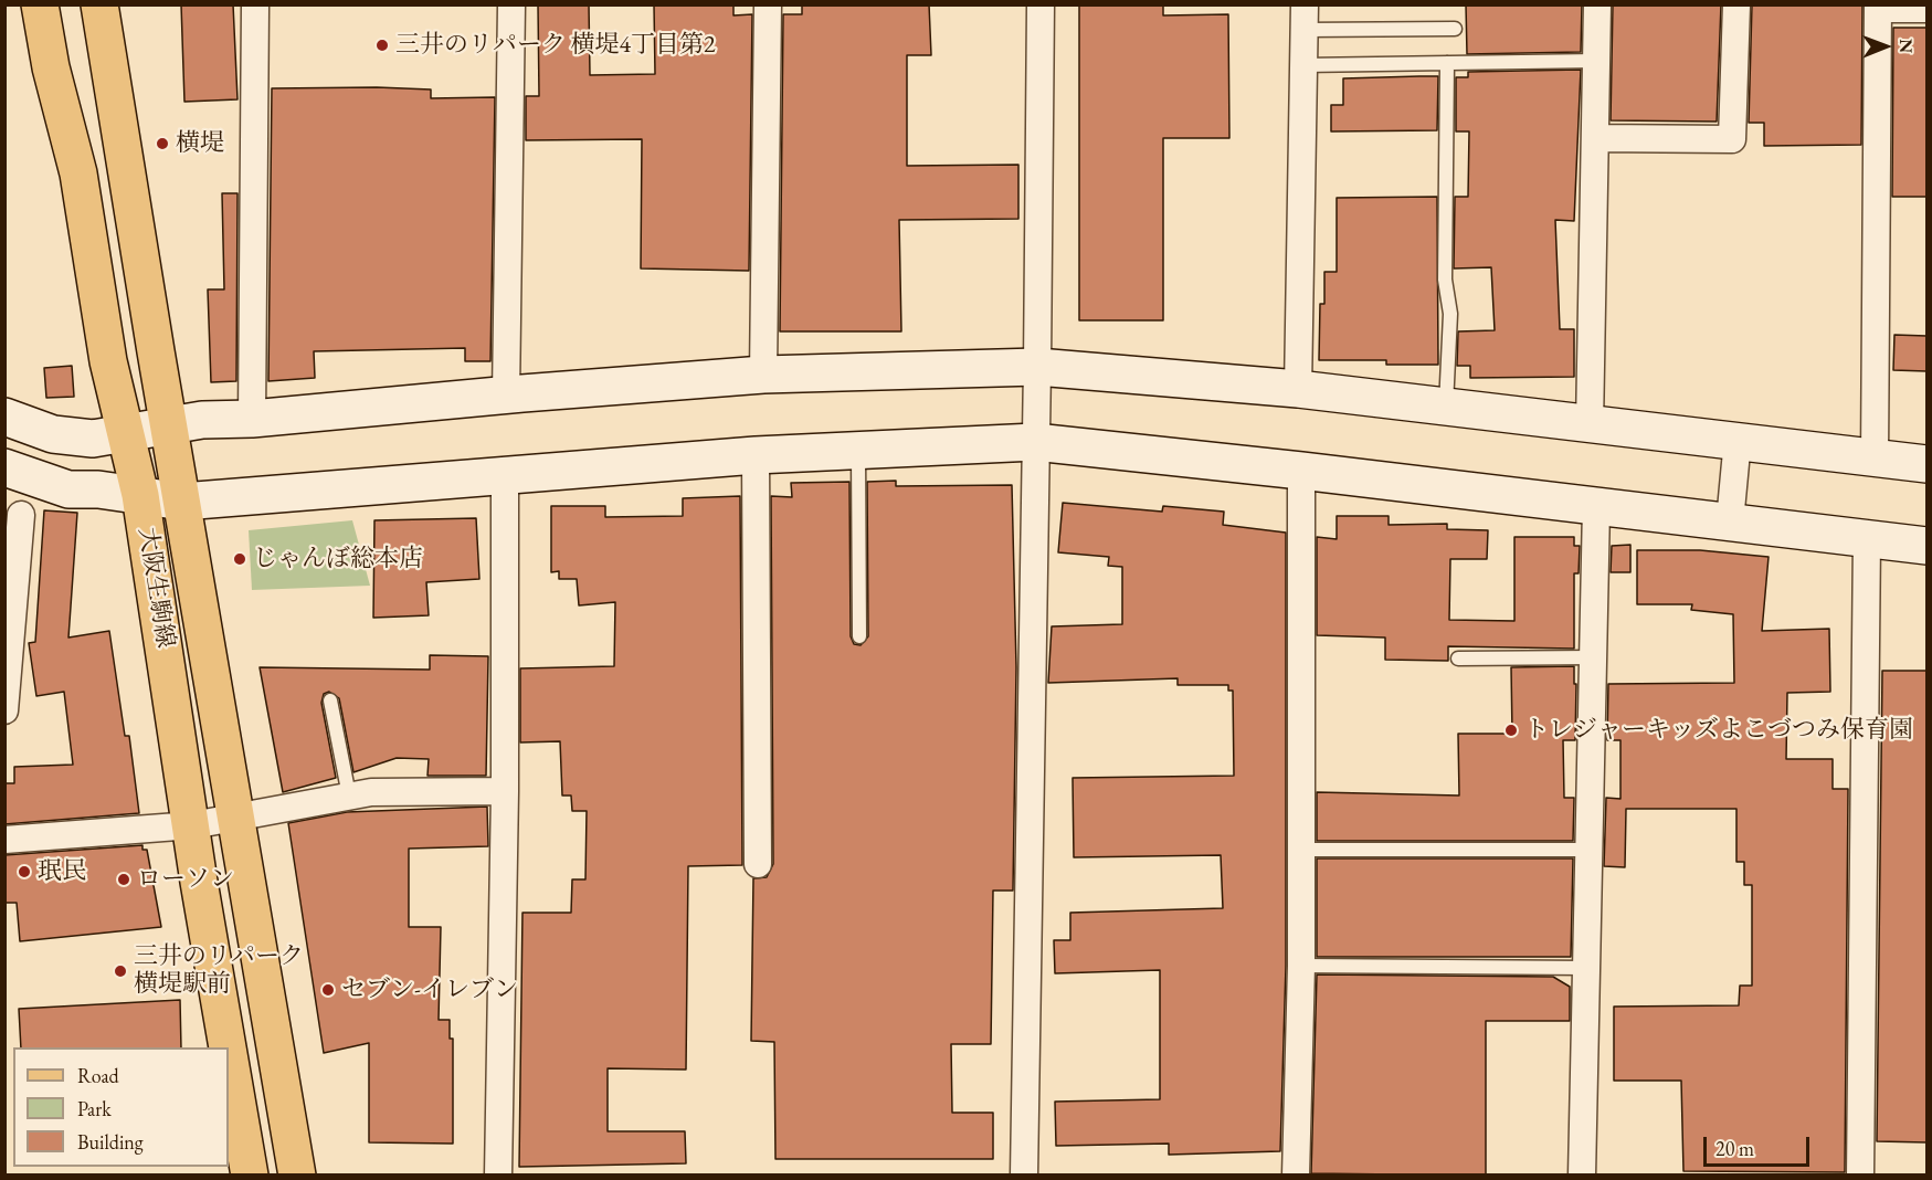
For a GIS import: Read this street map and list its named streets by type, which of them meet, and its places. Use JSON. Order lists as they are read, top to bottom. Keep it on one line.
{"streets":{"main road":["大阪生駒線"]},"places":["三井のリパーク 横堤4丁目第2","横堤","じゃんぼ総本店","トレジャーキッズよこづつみ保育園","珉民","ローソン","三井のリパーク 横堤駅前","セブン-イレブン"],"legend":["Road","Park","Building"],"scale_bar":"20 m","north":"right"}
